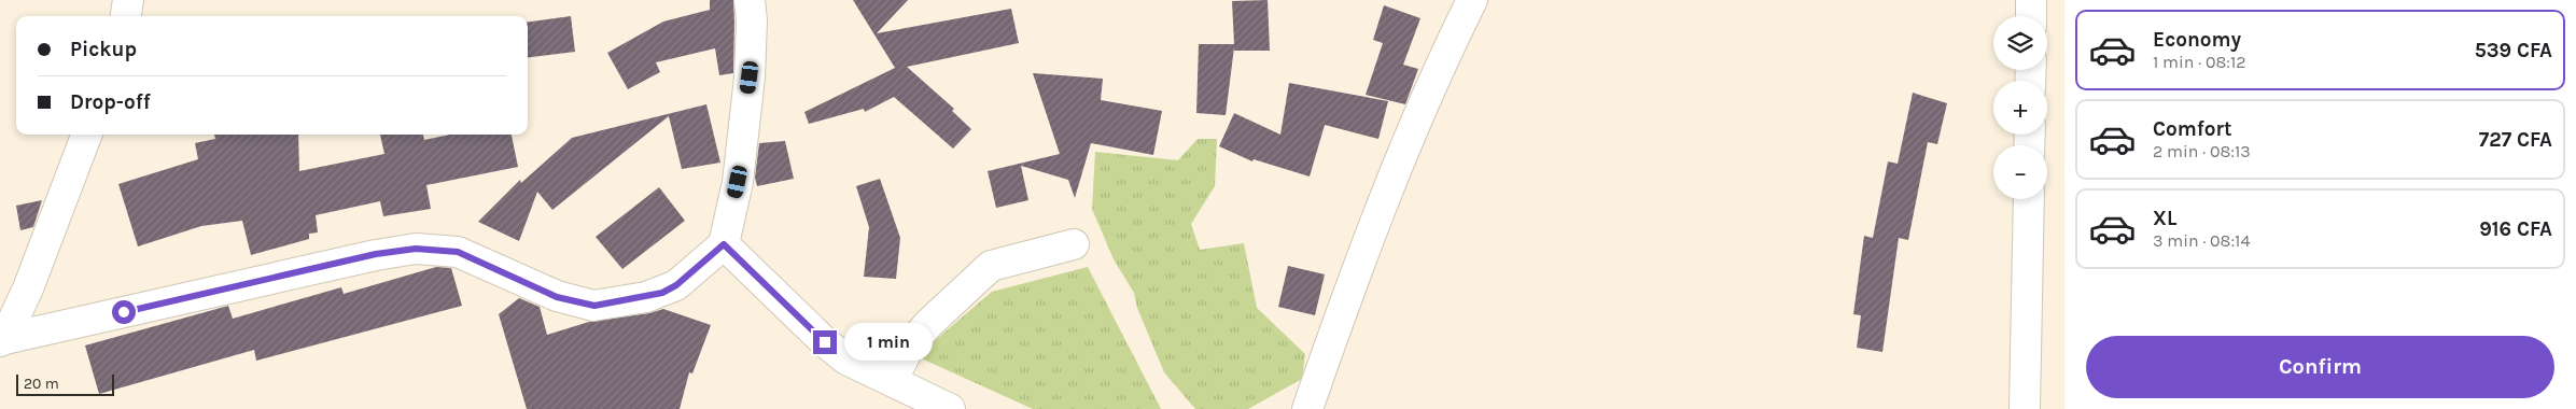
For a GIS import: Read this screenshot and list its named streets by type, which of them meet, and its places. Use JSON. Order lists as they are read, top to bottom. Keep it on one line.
{"scale_bar":"20 m","page":{"list":[{"name":"Economy","note":"1 min · 08:12","value":"539 CFA"},{"name":"Comfort","note":"2 min · 08:13","value":"727 CFA"},{"name":"XL","note":"3 min · 08:14","value":"916 CFA"}],"map_buttons":["+","−"],"banner":["Pickup","Drop-off"],"bubble":"1 min","buttons":"Confirm","scale":"20 m"}}
